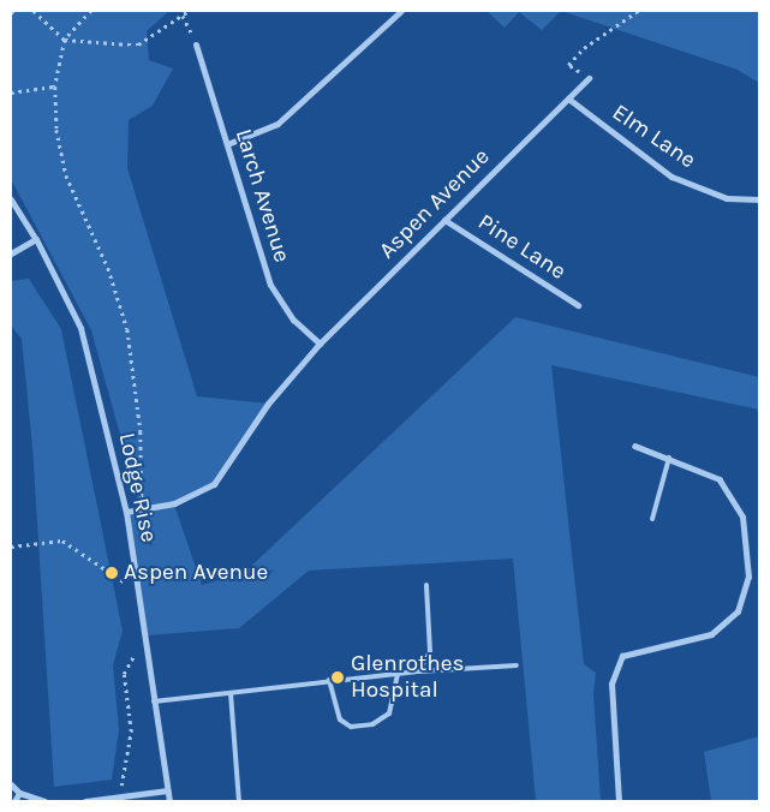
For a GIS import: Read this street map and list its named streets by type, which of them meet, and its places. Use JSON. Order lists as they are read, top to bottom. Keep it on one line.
{"streets":{"street":["Elm Lane","Larch Avenue","Aspen Avenue","Pine Lane","Lodge Rise"]},"crossings":[["Elm Lane","Aspen Avenue"],["Larch Avenue","Aspen Avenue"],["Aspen Avenue","Pine Lane"],["Aspen Avenue","Lodge Rise"]],"places":["Aspen Avenue","Glenrothes Hospital"]}
